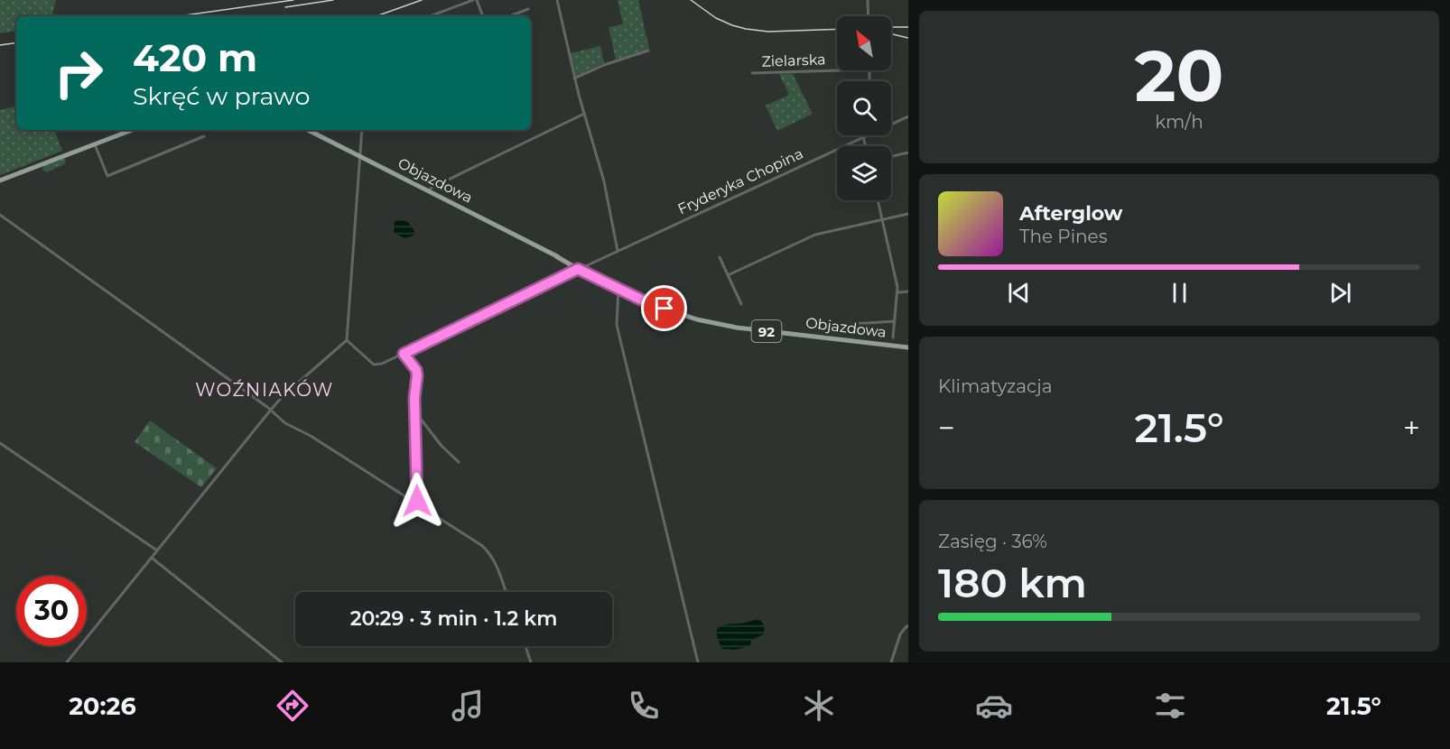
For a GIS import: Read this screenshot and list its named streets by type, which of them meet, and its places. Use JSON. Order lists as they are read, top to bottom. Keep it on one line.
{"streets":{"main road":["Objazdowa","92"],"street":["Zielarska","Fryderyka Chopina"]},"crossings":[["Objazdowa","Fryderyka Chopina"]],"districts":["WOŹNIAKÓW"],"north":"top left","page":{"tile":[["20","km/h"],"Klimatyzacja",["Zasięg · 36%","180 km"]],"turn":["420 m","Skręć w prawo"],"song":["Afterglow","The Pines"],"heat":["−","21.5°","+"],"limit":"30","trip":"20:29 · 3 min · 1.2 km","tabs":["20:26","21.5°"]}}
